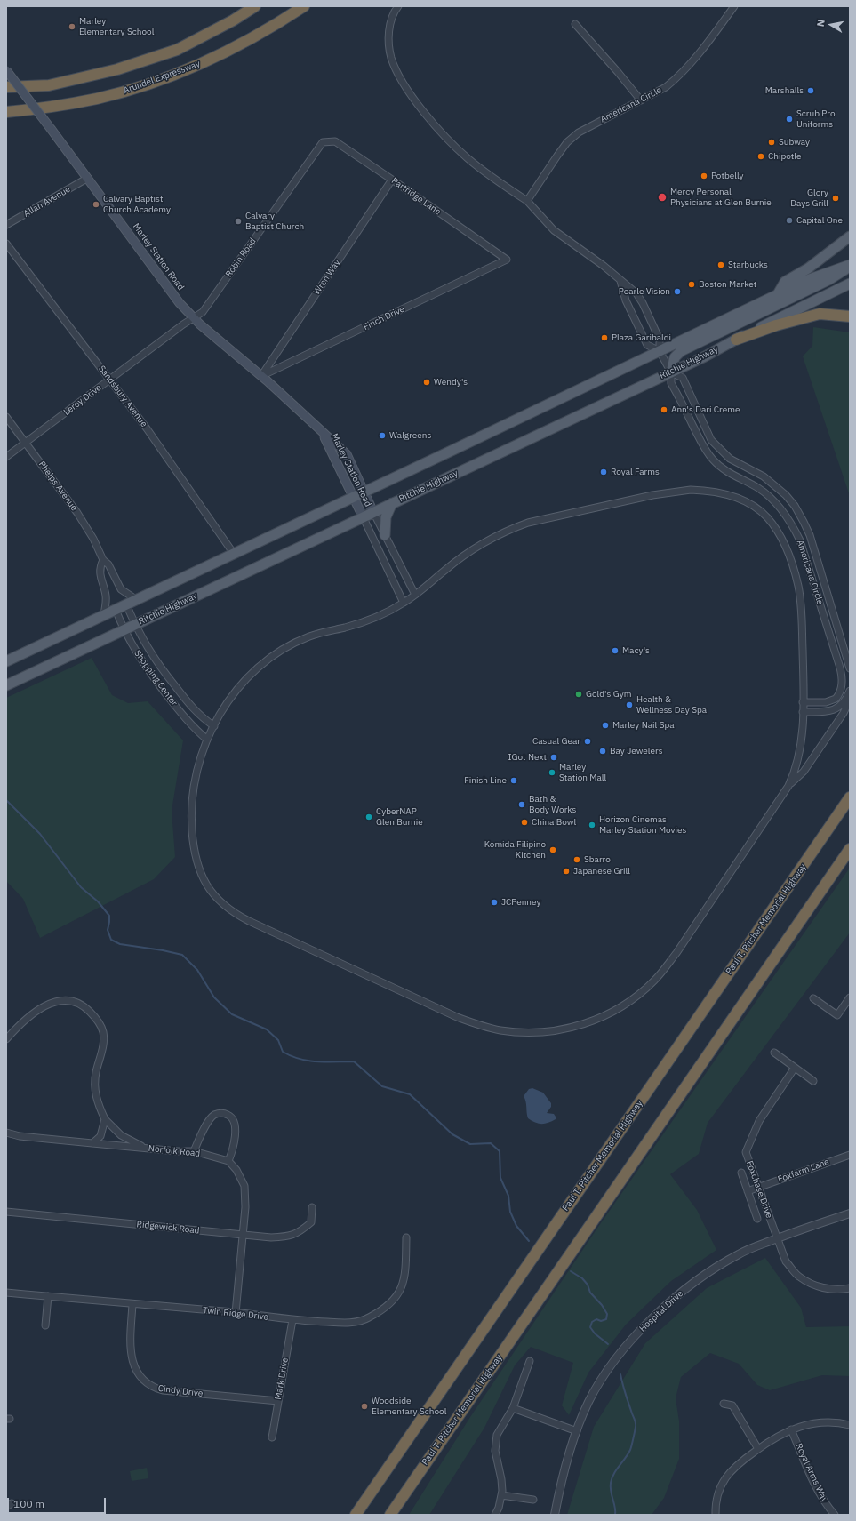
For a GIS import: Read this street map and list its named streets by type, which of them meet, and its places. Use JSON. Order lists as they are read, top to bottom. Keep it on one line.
{"streets":{"highway":["Arundel Expressway","Paul T. Pitcher Memorial Highway"],"main road":["Marley Station Road","Ritchie Highway"],"street":["Americana Circle","Partridge Lane","Allan Avenue","Robin Road","Wren Way","Finch Drive","Sandsbury Avenue","Leroy Drive","Phelps Avenue","Shopping Center","Norfolk Road","Foxfarm Lane","Foxchase Drive","Ridgewick Road","Hospital Drive","Twin Ridge Drive","Mark Drive","Cindy Drive","Royal Arms Way"]},"crossings":[["Americana Circle","Ritchie Highway"],["Partridge Lane","Robin Road"],["Partridge Lane","Wren Way"],["Partridge Lane","Finch Drive"],["Allan Avenue","Marley Station Road"],["Marley Station Road","Robin Road"],["Marley Station Road","Wren Way"],["Marley Station Road","Finch Drive"],["Marley Station Road","Ritchie Highway"],["Marley Station Road","Leroy Drive"],["Robin Road","Leroy Drive"],["Wren Way","Finch Drive"],["Ritchie Highway","Shopping Center"],["Sandsbury Avenue","Leroy Drive"],["Leroy Drive","Phelps Avenue"],["Foxfarm Lane","Foxchase Drive"],["Foxchase Drive","Hospital Drive"],["Twin Ridge Drive","Mark Drive"],["Twin Ridge Drive","Cindy Drive"],["Mark Drive","Cindy Drive"]],"places":["Marley Elementary School","Marshalls","Scrub Pro Uniforms","Subway","Chipotle","Potbelly","Mercy Personal Physicians at Glen Burnie","Glory Days Grill","Calvary Baptist Church Academy","Capital One","Calvary Baptist Church","Starbucks","Boston Market","Pearle Vision","Plaza Garibaldi","Wendy's","Ann's Dari Creme","Walgreens","Royal Farms","Macy's","Gold's Gym","Health & Wellness Day Spa","Marley Nail Spa","Casual Gear","Bay Jewelers","IGot Next","Marley Station Mall","Finish Line","Bath & Body Works","CyberNAP Glen Burnie","China Bowl","Horizon Cinemas Marley Station Movies","Komida Filipino Kitchen","Sbarro","Japanese Grill","JCPenney","Woodside Elementary School"],"scale_bar":"100 m","north":"left"}
